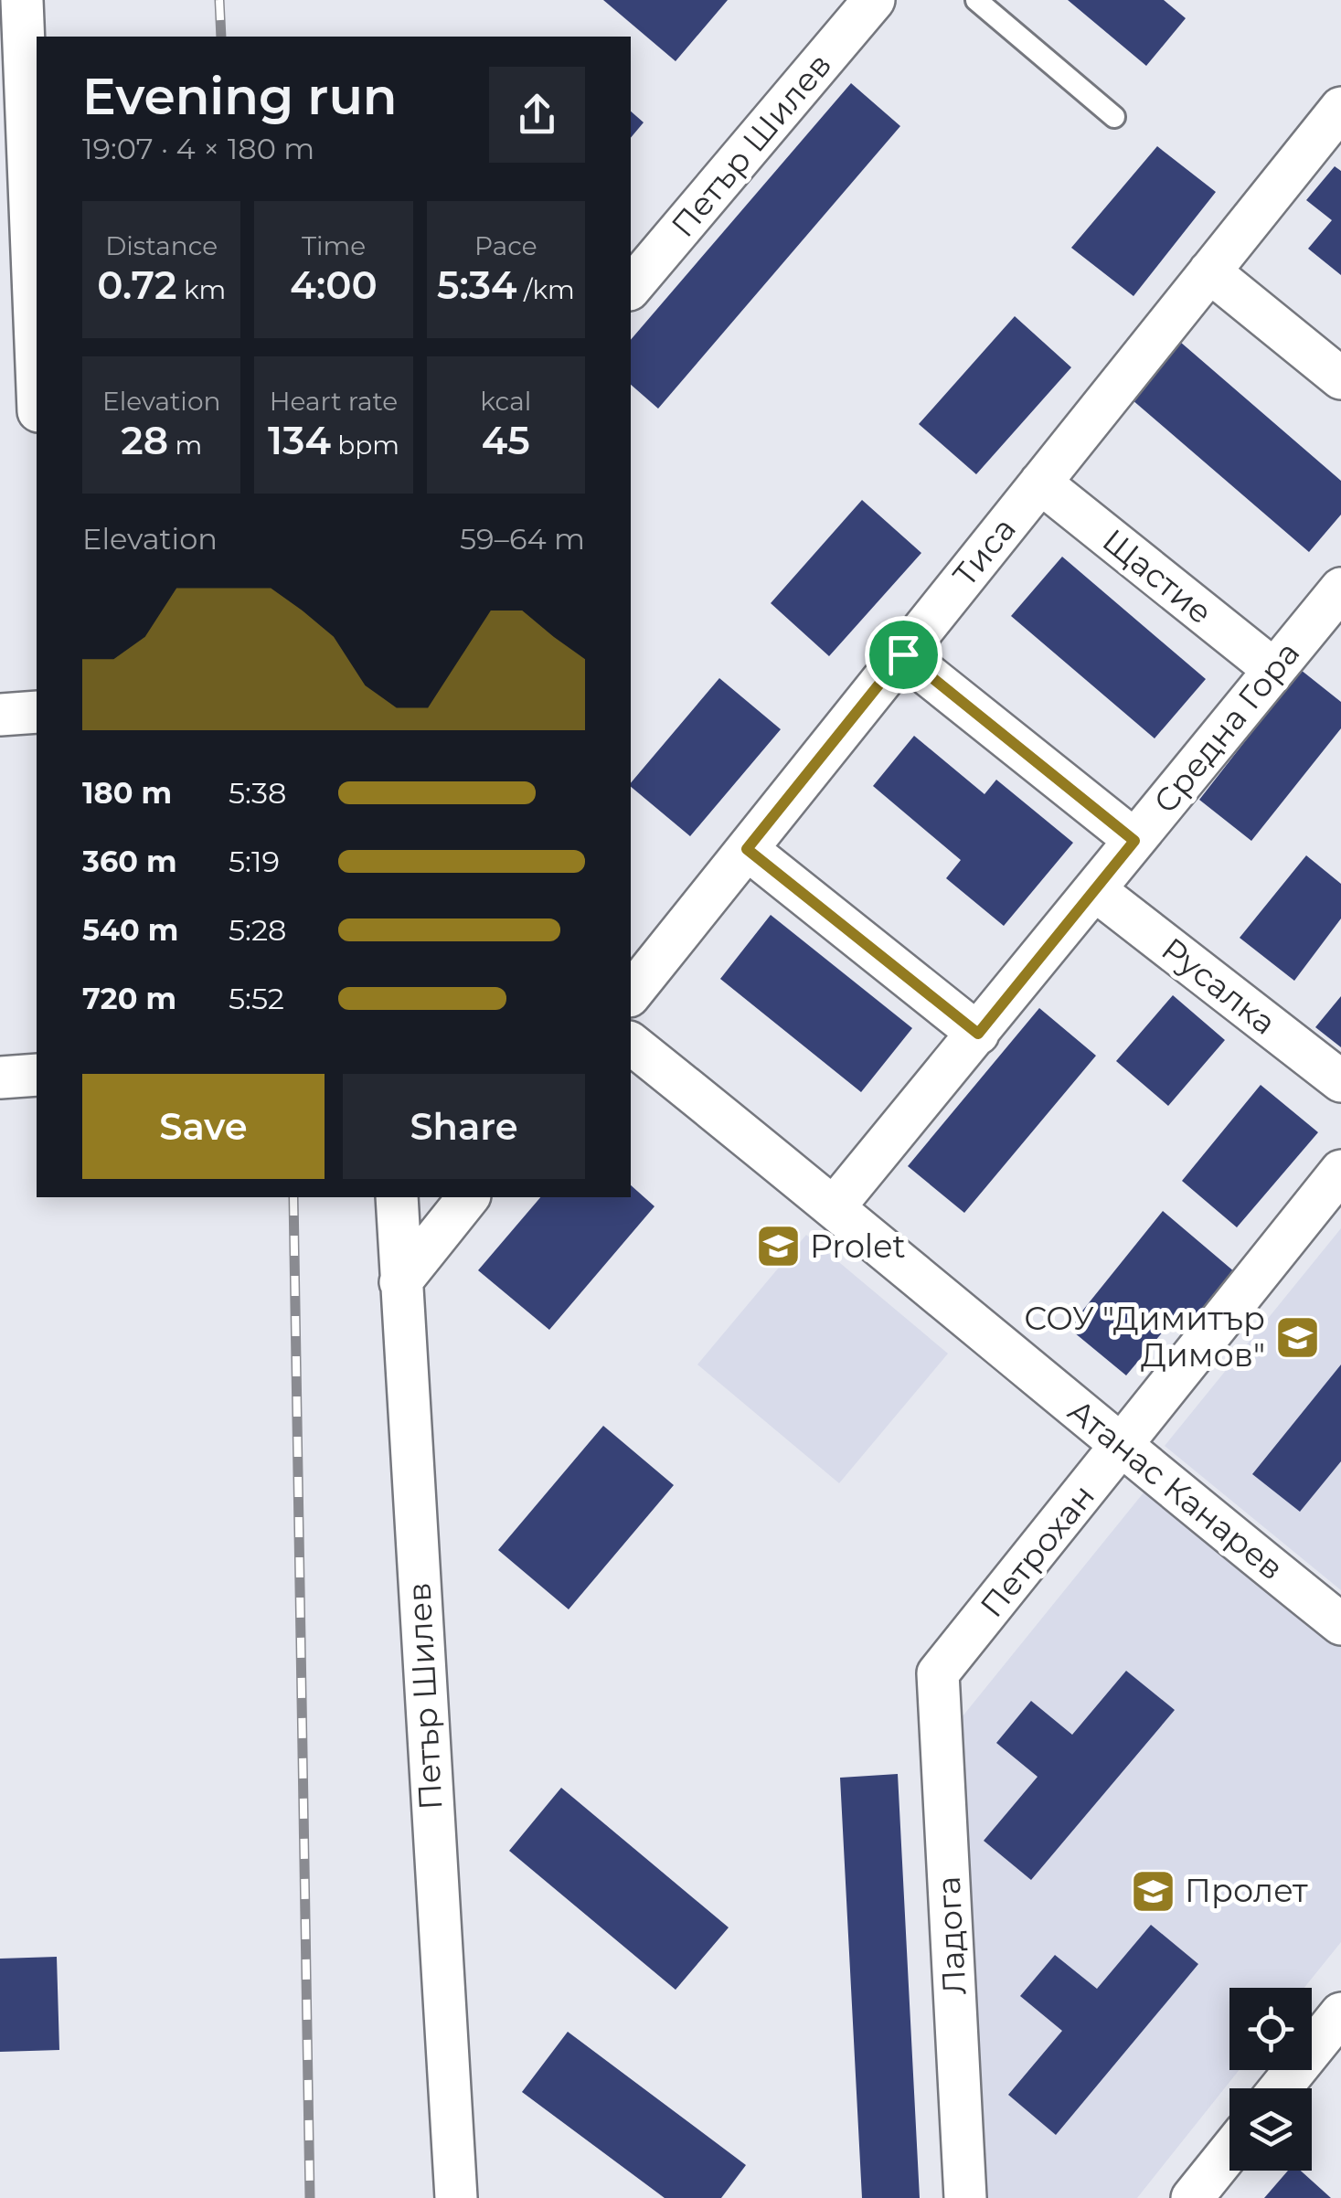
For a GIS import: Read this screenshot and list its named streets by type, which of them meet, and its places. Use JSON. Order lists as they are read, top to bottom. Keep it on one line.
{"streets":{"street":["Петър Шилев","Тиса","Щастие","Средна Гора","Русалка","Атанас Канарев","Петрохан","Ладога"]},"crossings":[["Тиса","Щастие"],["Щастие","Средна Гора"],["Средна Гора","Русалка"],["Средна Гора","Атанас Канарев"],["Атанас Канарев","Петрохан"],["Петрохан","Ладога"]],"places":{"school or university":["Prolet","СОУ \"Димитър Димов\"","Пролет"]},"page":{"heading":["Evening run","19:07 · 4 × 180 m"],"stats":[["Distance","0.72 km"],["Time","4:00"],["Pace","5:34 /km"],["Elevation","28 m"],["Heart rate","134 bpm"],["kcal","45"]],"chart":["Elevation","59–64 m"],"list":[{"name":"180 m","note":"5:38"},{"name":"360 m","note":"5:19"},{"name":"540 m","note":"5:28"},{"name":"720 m","note":"5:52"}],"buttons":["Save","Share"]}}
